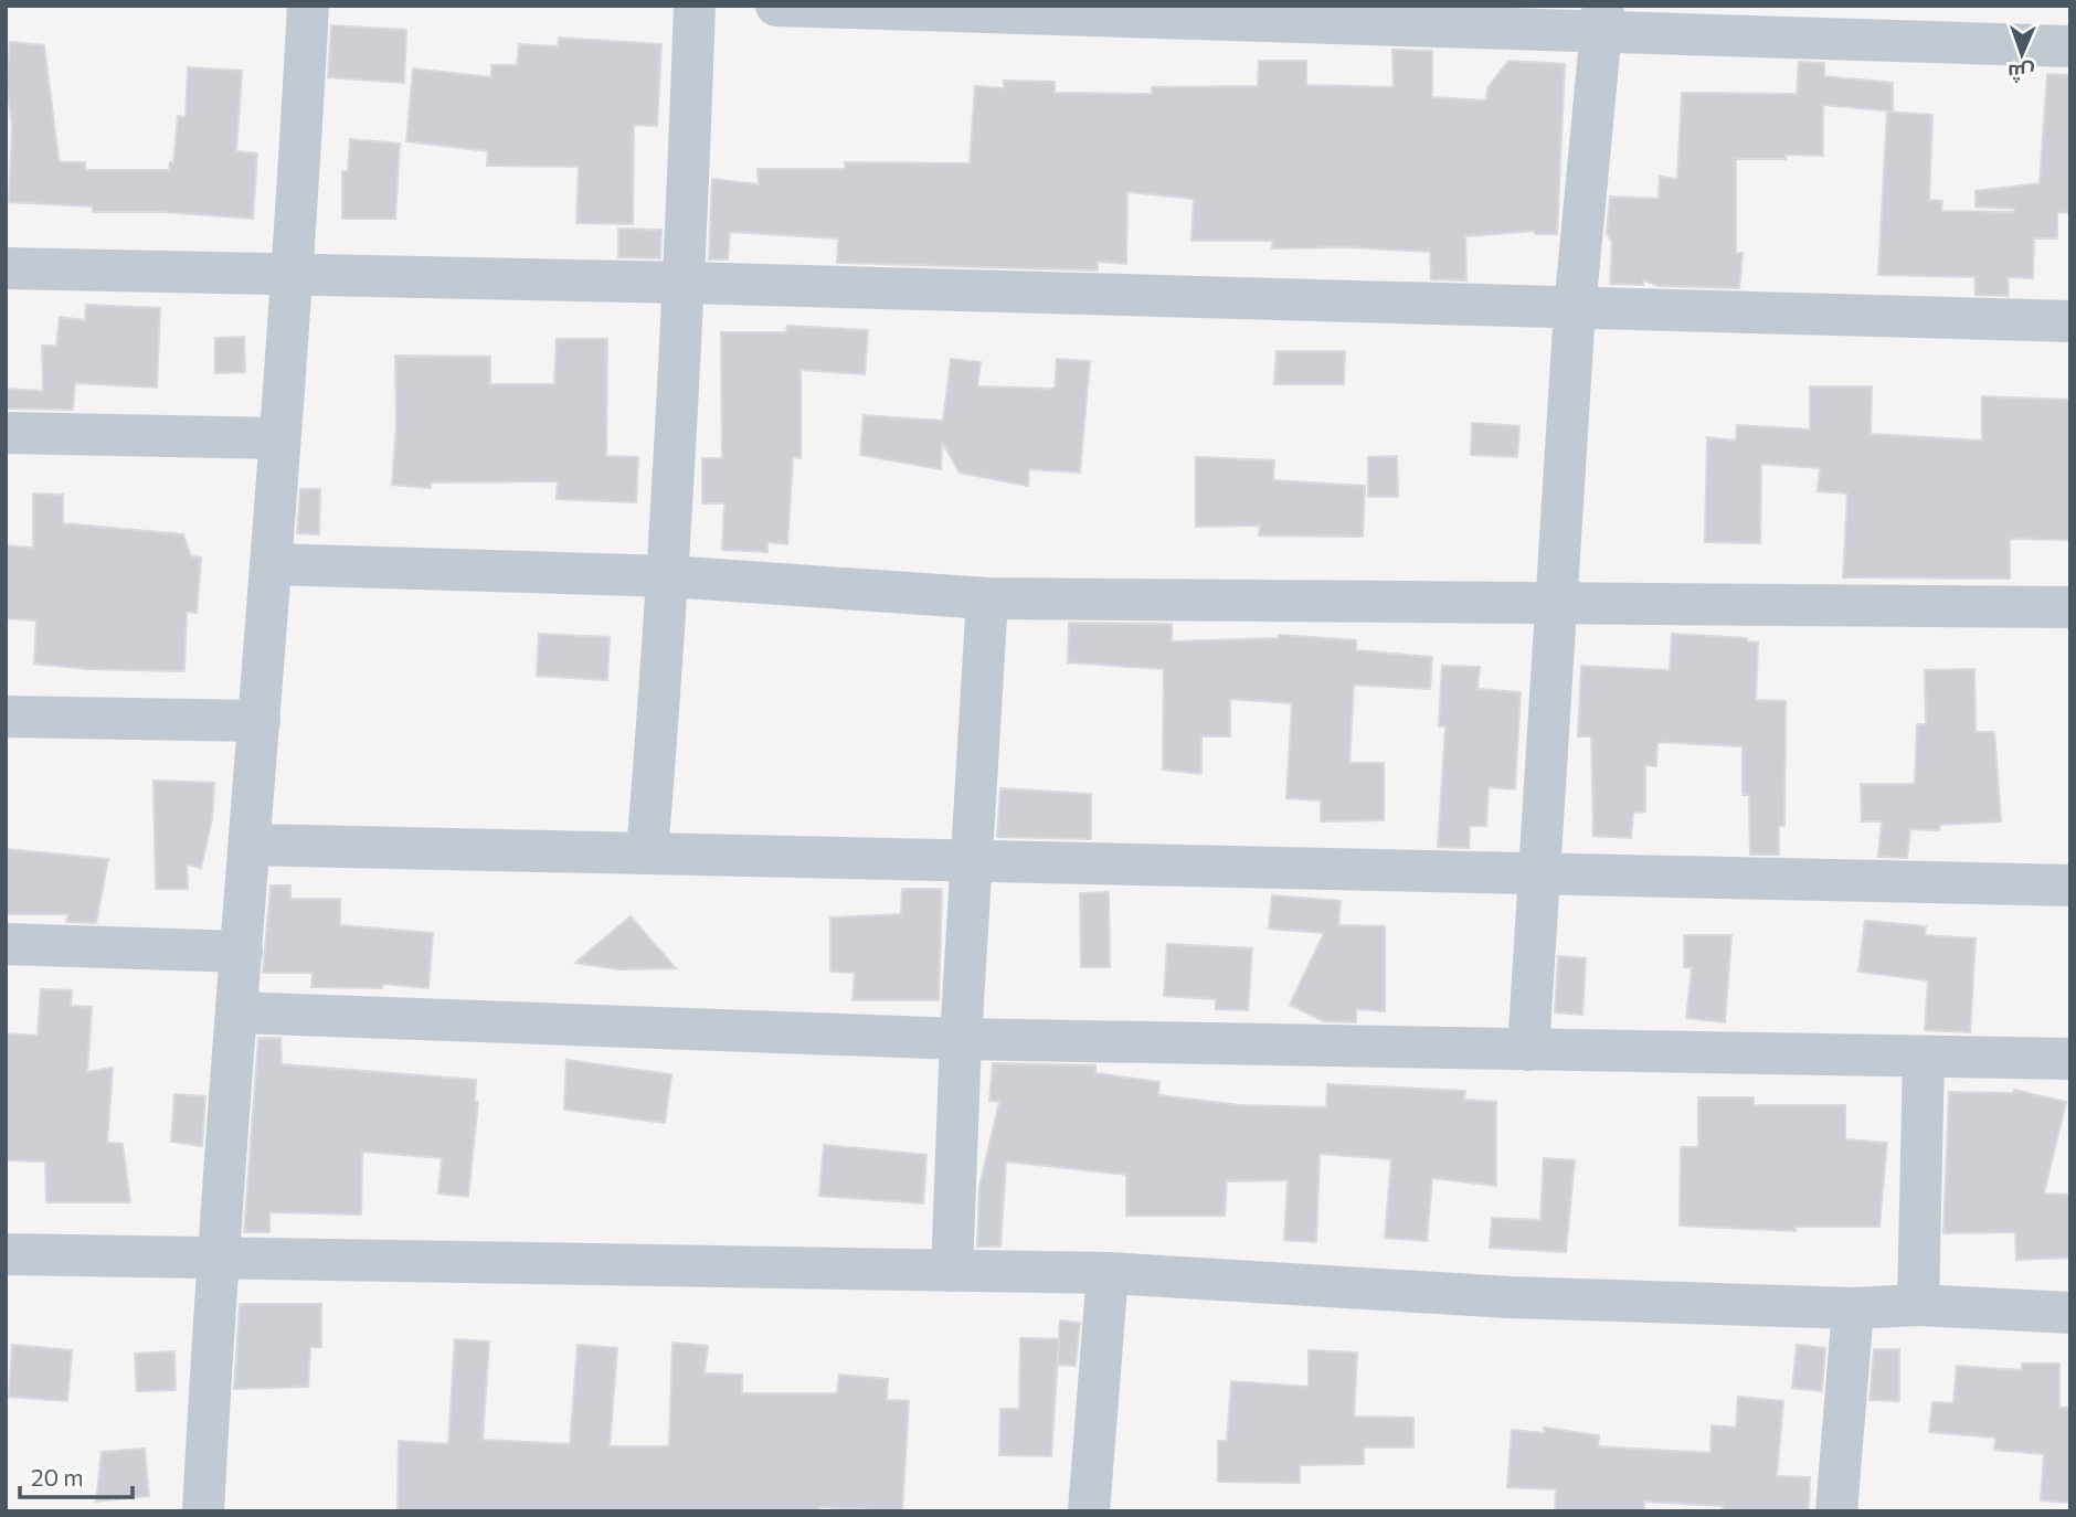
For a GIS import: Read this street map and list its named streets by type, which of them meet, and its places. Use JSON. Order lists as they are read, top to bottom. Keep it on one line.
{"scale_bar":"20 m","north":"bottom"}
